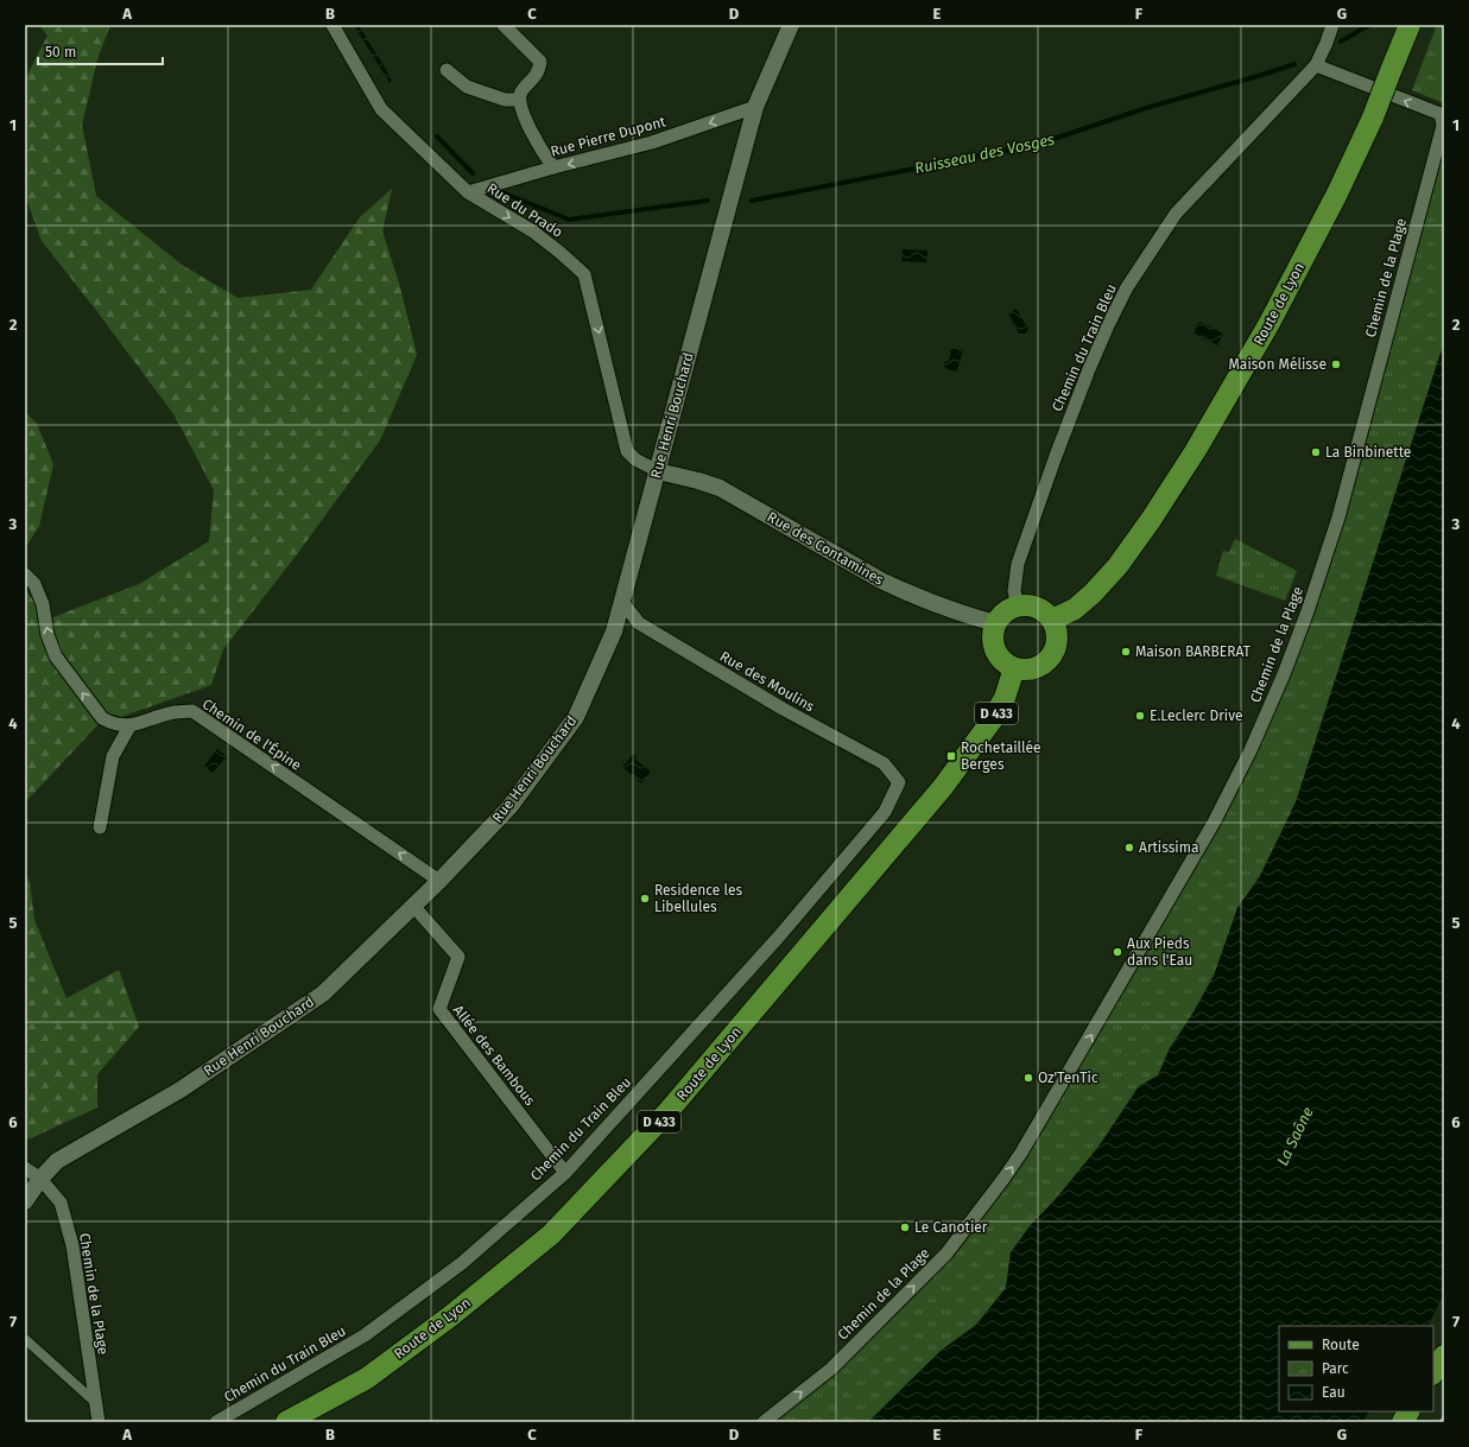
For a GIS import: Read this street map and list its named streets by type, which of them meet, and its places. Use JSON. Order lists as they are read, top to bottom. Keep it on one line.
{"streets":{"main road":["Route de Lyon","D 433"],"street":["Rue Pierre Dupont","Rue du Prado","Chemin de la Plage","Chemin du Train Bleu","Rue Henri Bouchard","Rue des Contamines","Rue des Moulins","Chemin de l'Épine","Allée des Bambous"]},"crossings":[["Rue Pierre Dupont","Rue du Prado"],["Rue Pierre Dupont","Rue Henri Bouchard"],["Rue du Prado","Rue Henri Bouchard"],["Rue du Prado","Rue des Contamines"],["Chemin de la Plage","Rue Henri Bouchard"],["Route de Lyon","Chemin du Train Bleu"],["Route de Lyon","Rue des Contamines"],["Chemin du Train Bleu","Rue des Contamines"],["Chemin du Train Bleu","Rue des Moulins"],["Chemin du Train Bleu","Allée des Bambous"],["Rue Henri Bouchard","Rue des Contamines"],["Rue Henri Bouchard","Rue des Moulins"],["Rue Henri Bouchard","Chemin de l'Épine"],["Rue Henri Bouchard","Allée des Bambous"]],"one_way":["Rue Pierre Dupont","Rue du Prado","Chemin de la Plage","Chemin de l'Épine"],"water":["Ruisseau des Vosges","La Saône"],"places":{"other":["Maison Mélisse","La Binbinette","Maison BARBERAT","E.Leclerc Drive","Artissima","Residence les Libellules","Aux Pieds dans l'Eau","Oz'TenTic","Le Canotier"],"transit":["Rochetaillée Berges"]},"legend":["Route","Parc","Eau"],"scale_bar":"50 m","grid":{"columns":["A","B","C","D","E","F","G"],"rows":["1","2","3","4","5","6","7"]}}
